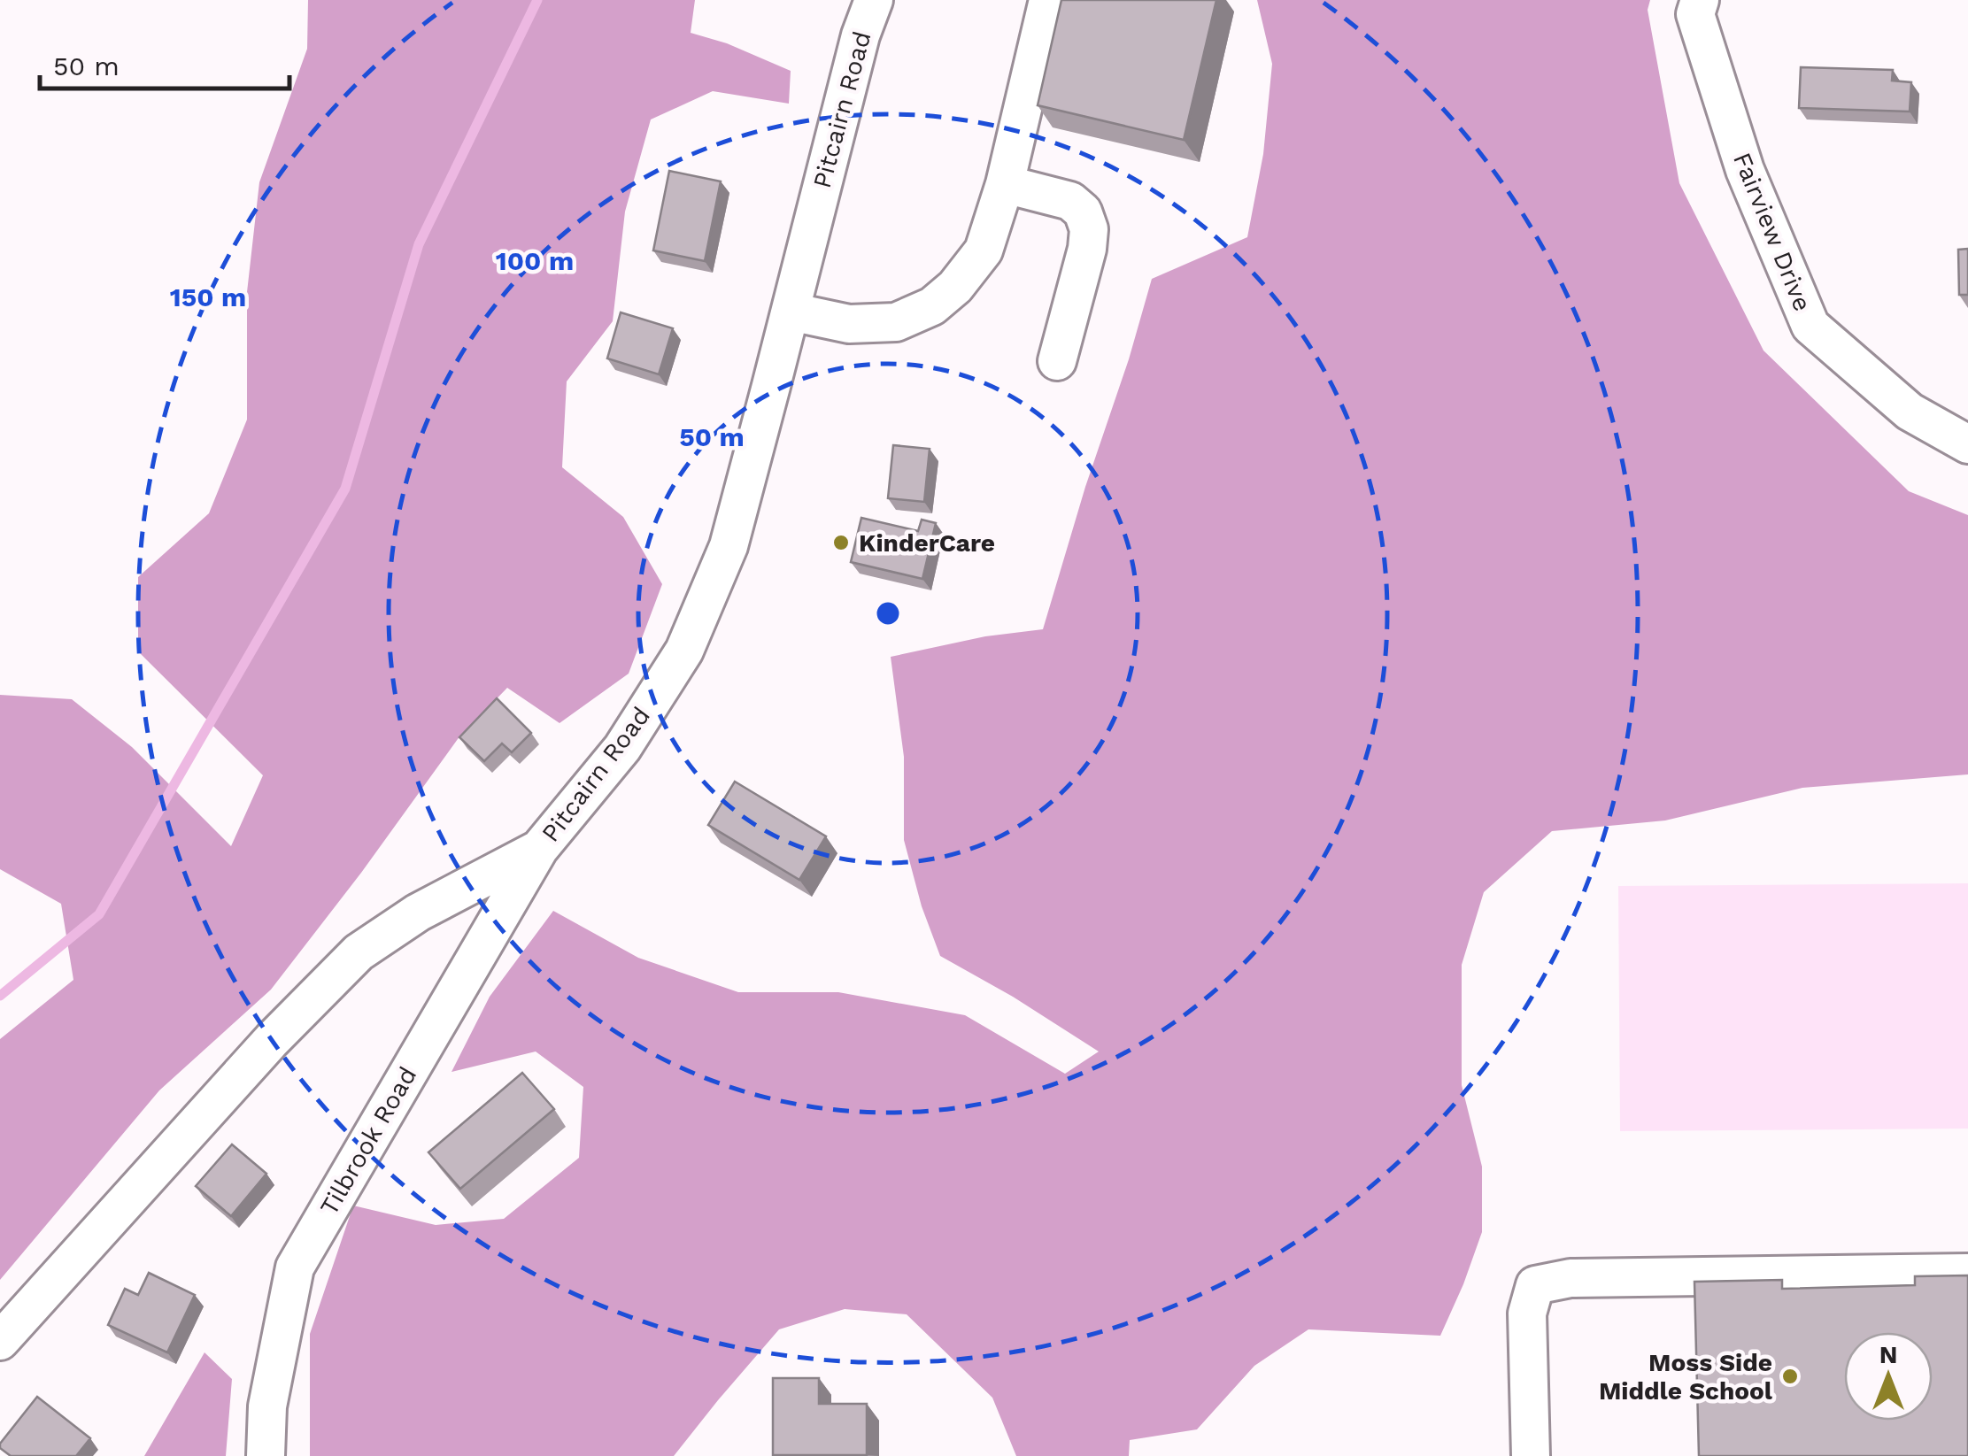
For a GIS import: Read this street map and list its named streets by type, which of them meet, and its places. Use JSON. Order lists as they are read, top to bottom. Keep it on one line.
{"streets":{"street":["Pitcairn Road","Fairview Drive","Tilbrook Road"]},"crossings":[["Pitcairn Road","Tilbrook Road"]],"places":["KinderCare","Moss Side Middle School"],"scale_bar":"50 m","north":"top","rings":["100 m","150 m","50 m"]}
